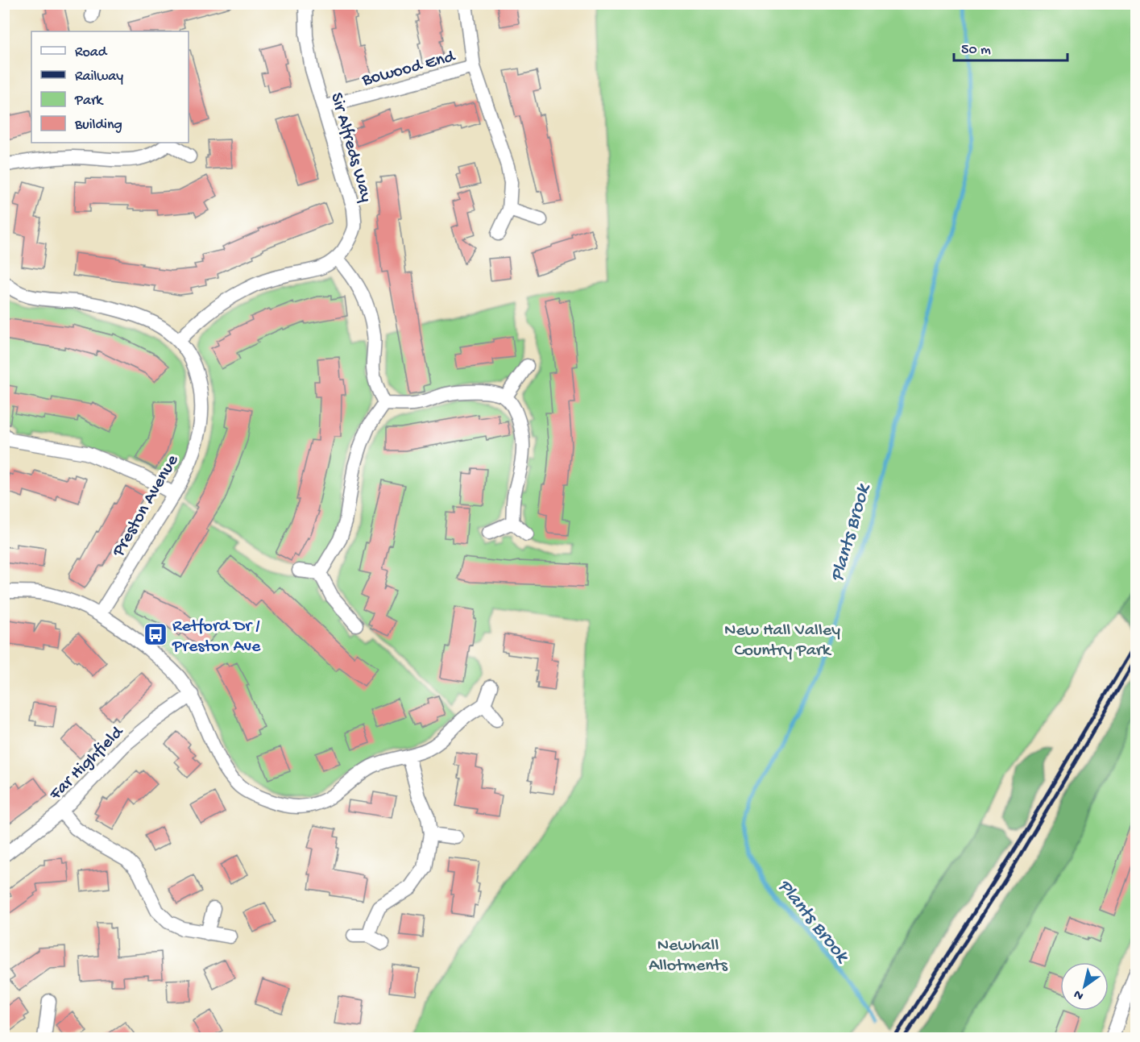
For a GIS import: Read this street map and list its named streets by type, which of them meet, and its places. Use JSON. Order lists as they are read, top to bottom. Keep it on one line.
{"streets":{"street":["Bowood End","Sir Alfreds Way","Preston Avenue","Far Highfield"]},"crossings":[["Bowood End","Sir Alfreds Way"],["Sir Alfreds Way","Preston Avenue"]],"water":["Plants Brook"],"parks":["New Hall Valley Country Park","Newhall Allotments"],"places":{"bus stop":["Retford Dr / Preston Ave"]},"legend":["Road","Railway","Park","Building"],"scale_bar":"50 m","north":"bottom left"}
